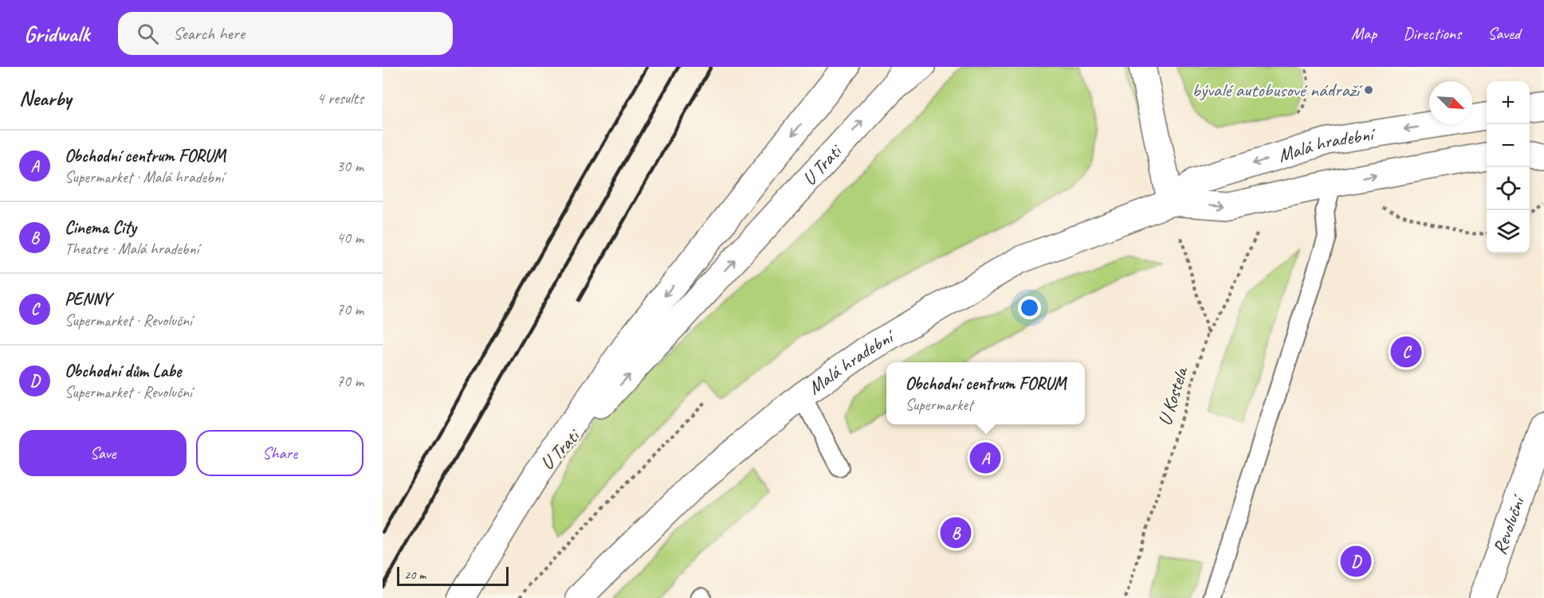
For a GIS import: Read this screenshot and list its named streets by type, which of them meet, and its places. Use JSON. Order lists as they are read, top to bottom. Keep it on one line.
{"streets":{"street":["Malá hradební","U Trati","Revoluční"],"path":["U Kostela"]},"places":["bývalé autobusové nádraží"],"scale_bar":"20 m","north":"bottom right","page":{"header":"Gridwalk","search":"Search here","nav":["Map","Directions","Saved"],"heading":["Nearby","4 results"],"map_buttons":["+","−"],"list":[{"mark":"A","name":"Obchodní centrum FORUM","note":"Supermarket · Malá hradební","value":"30 m"},{"mark":"B","name":"Cinema City","note":"Theatre · Malá hradební","value":"40 m"},{"mark":"C","name":"PENNY","note":"Supermarket · Revoluční","value":"70 m"},{"mark":"D","name":"Obchodní dům Labe","note":"Supermarket · Revoluční","value":"70 m"}],"pins":["C","A","B","D"],"popup":["Obchodní centrum FORUM","Supermarket"],"buttons":["Save","Share"],"scale":"20 m"}}
